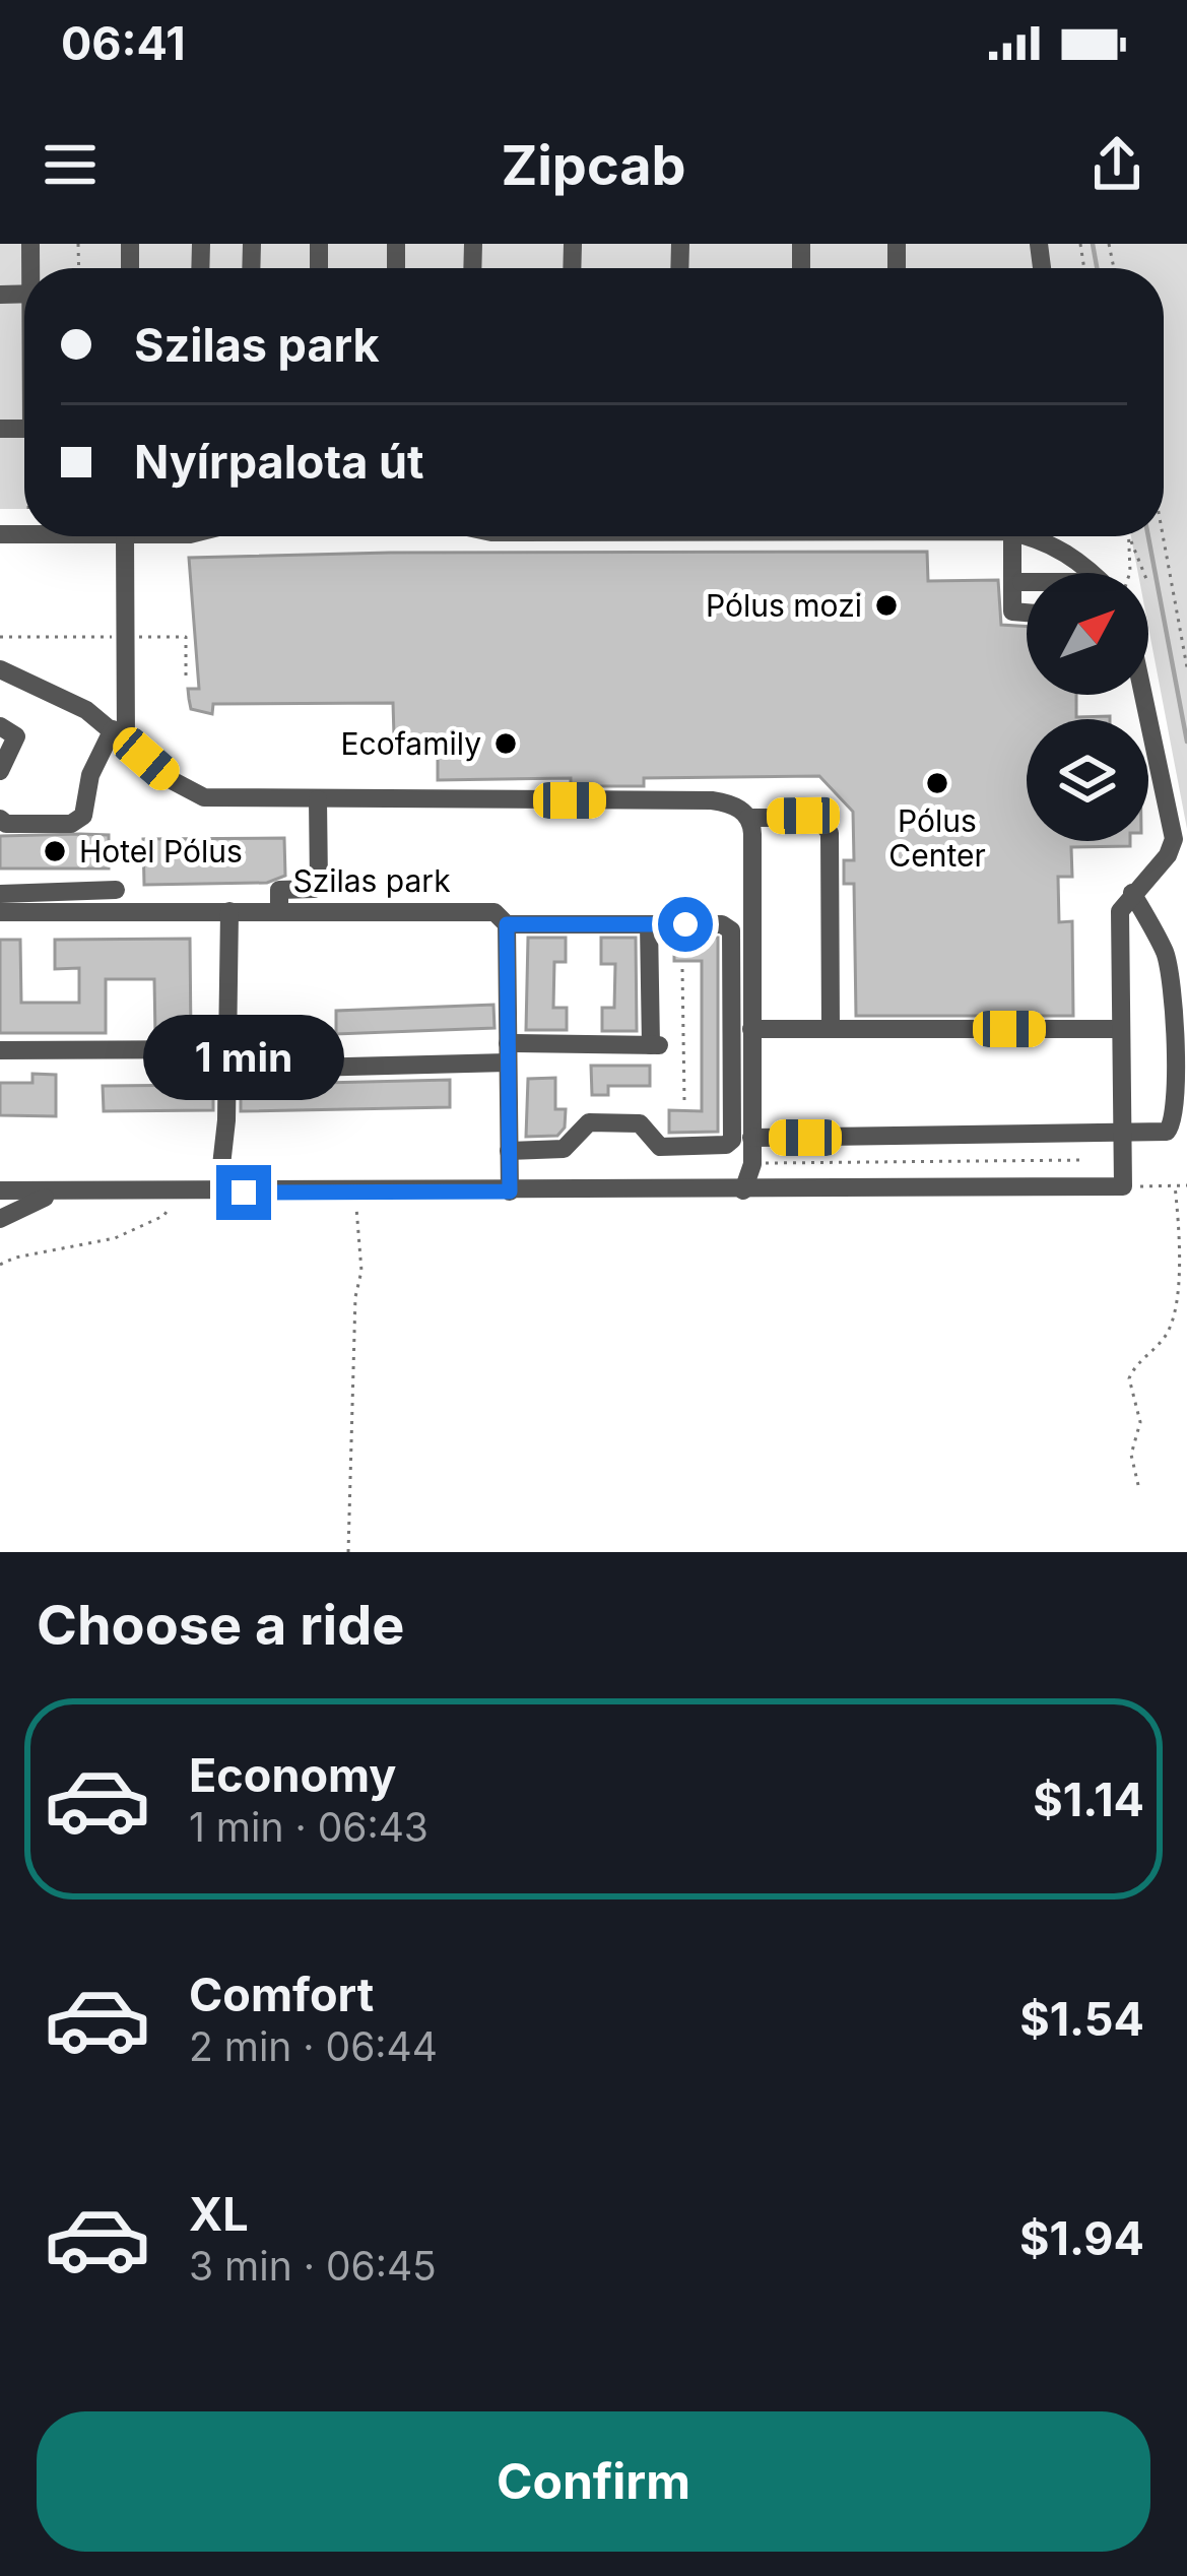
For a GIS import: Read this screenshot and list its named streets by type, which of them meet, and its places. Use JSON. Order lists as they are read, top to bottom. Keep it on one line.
{"streets":{"street":["Szilas park"]},"places":["Pólus mozi","Ecofamily","Pólus Center","Hotel Pólus"],"north":"top right","page":{"status":"06:41","header":"Zipcab","banner":["Szilas park","Nyírpalota út"],"bubble":"1 min","heading":"Choose a ride","list":[{"name":"Economy","note":"1 min · 06:43","value":"$1.14"},{"name":"Comfort","note":"2 min · 06:44","value":"$1.54"},{"name":"XL","note":"3 min · 06:45","value":"$1.94"}],"buttons":"Confirm"}}
